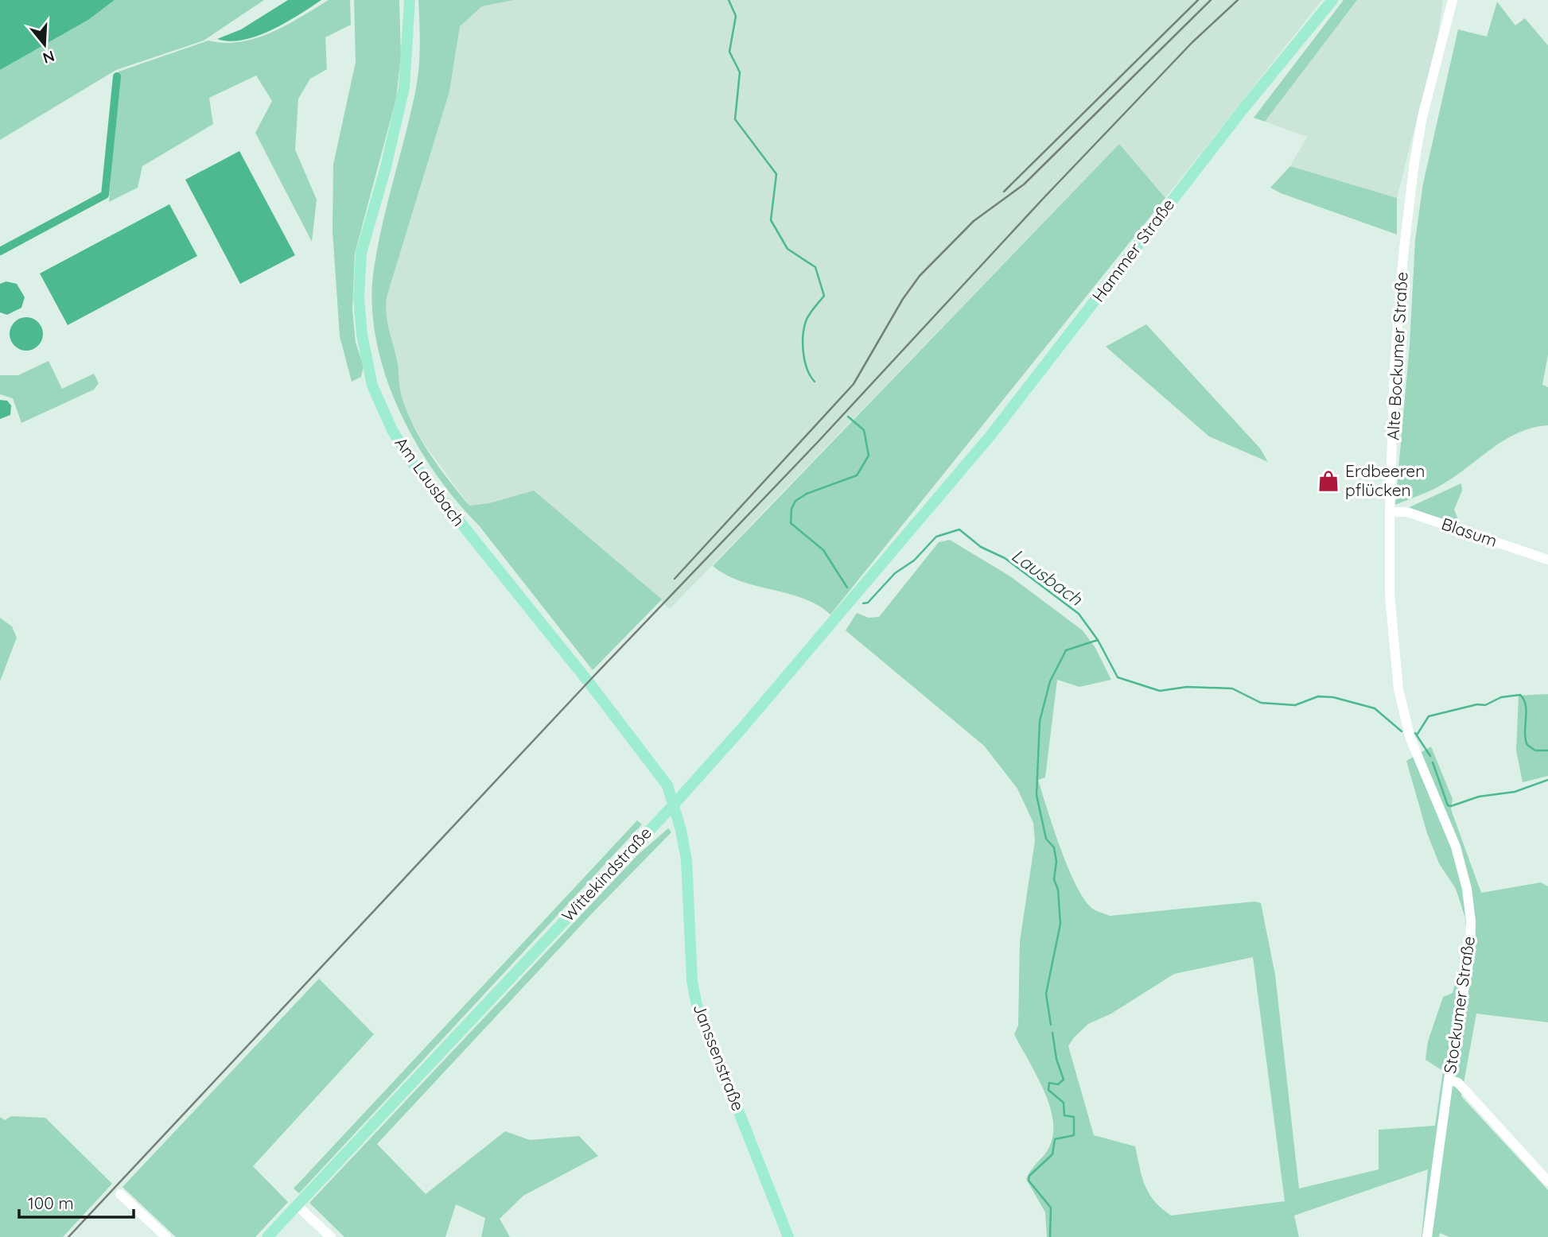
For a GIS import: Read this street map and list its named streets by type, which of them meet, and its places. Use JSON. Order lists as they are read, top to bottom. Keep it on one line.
{"streets":{"main road":["Hammer Straße","Am Lausbach","Wittekindstraße","Janssenstraße"],"street":["Alte Bockumer Straße","Blasum","Stockumer Straße"]},"crossings":[["Hammer Straße","Wittekindstraße"],["Alte Bockumer Straße","Blasum"],["Alte Bockumer Straße","Stockumer Straße"],["Am Lausbach","Wittekindstraße"],["Am Lausbach","Janssenstraße"],["Wittekindstraße","Janssenstraße"]],"water":["Lausbach"],"places":{"shop":["Erdbeeren pflücken"]},"scale_bar":"100 m","north":"bottom"}
